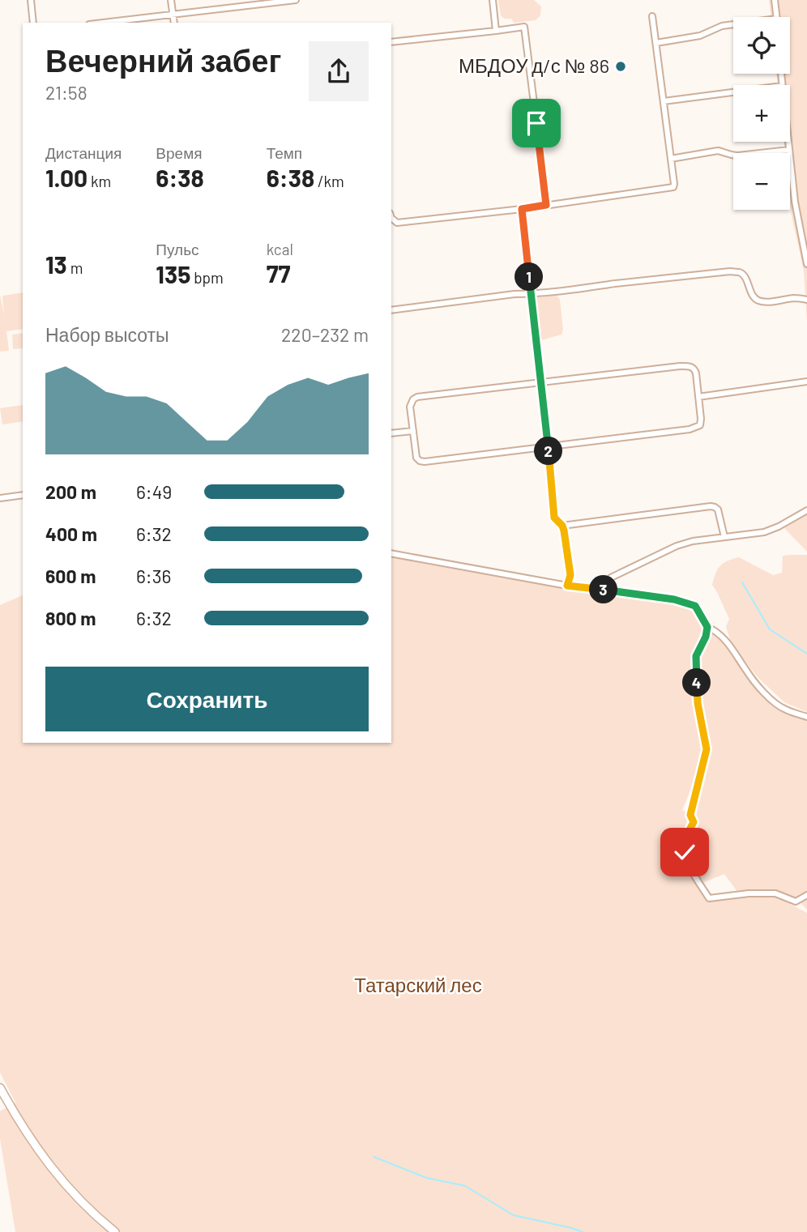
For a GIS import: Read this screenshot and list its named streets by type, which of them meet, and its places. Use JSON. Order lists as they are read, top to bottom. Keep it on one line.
{"parks":["Татарский лес"],"places":["МБДОУ д/с № 86"],"page":{"map_buttons":["+","−"],"heading":["Вечерний забег","21:58"],"stats":[["Дистанция","1.00 km"],["Время","6:38"],["Темп","6:38 /km"],["13 m"],["Пульс","135 bpm"],["kcal","77"]],"pins":["1","2","3","4"],"chart":["Набор высоты","220–232 m"],"list":[{"name":"200 m","note":"6:49"},{"name":"400 m","note":"6:32"},{"name":"600 m","note":"6:36"},{"name":"800 m","note":"6:32"}],"buttons":"Сохранить"}}
